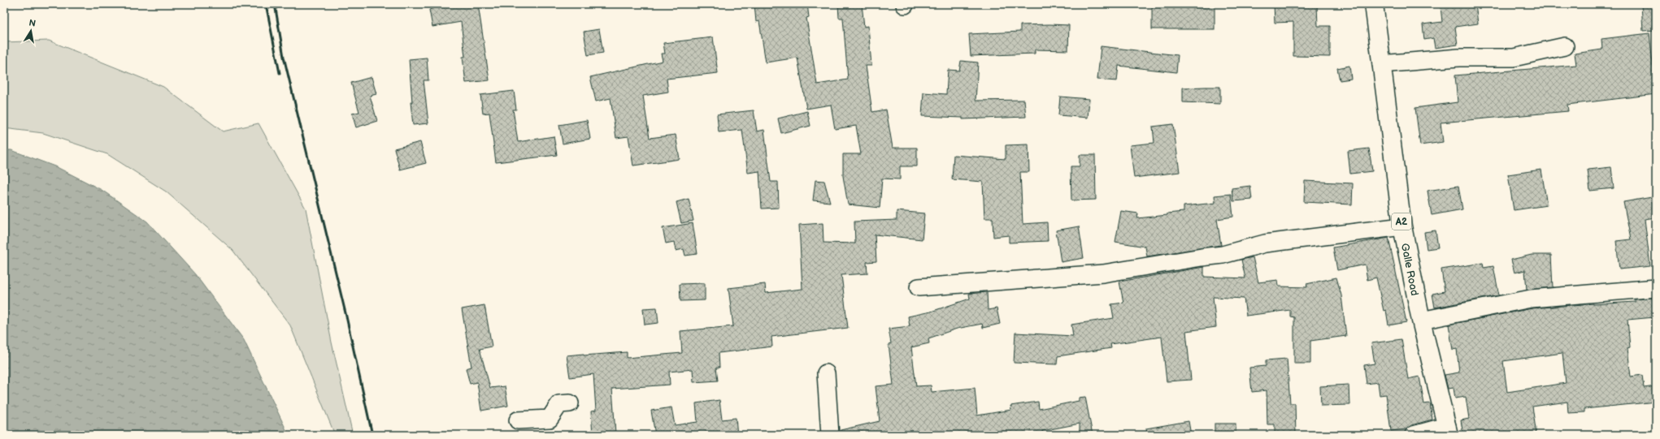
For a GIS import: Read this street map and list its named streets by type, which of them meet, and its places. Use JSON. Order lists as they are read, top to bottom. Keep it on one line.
{"streets":{"highway":["A2","Galle Road"]},"north":"top"}
